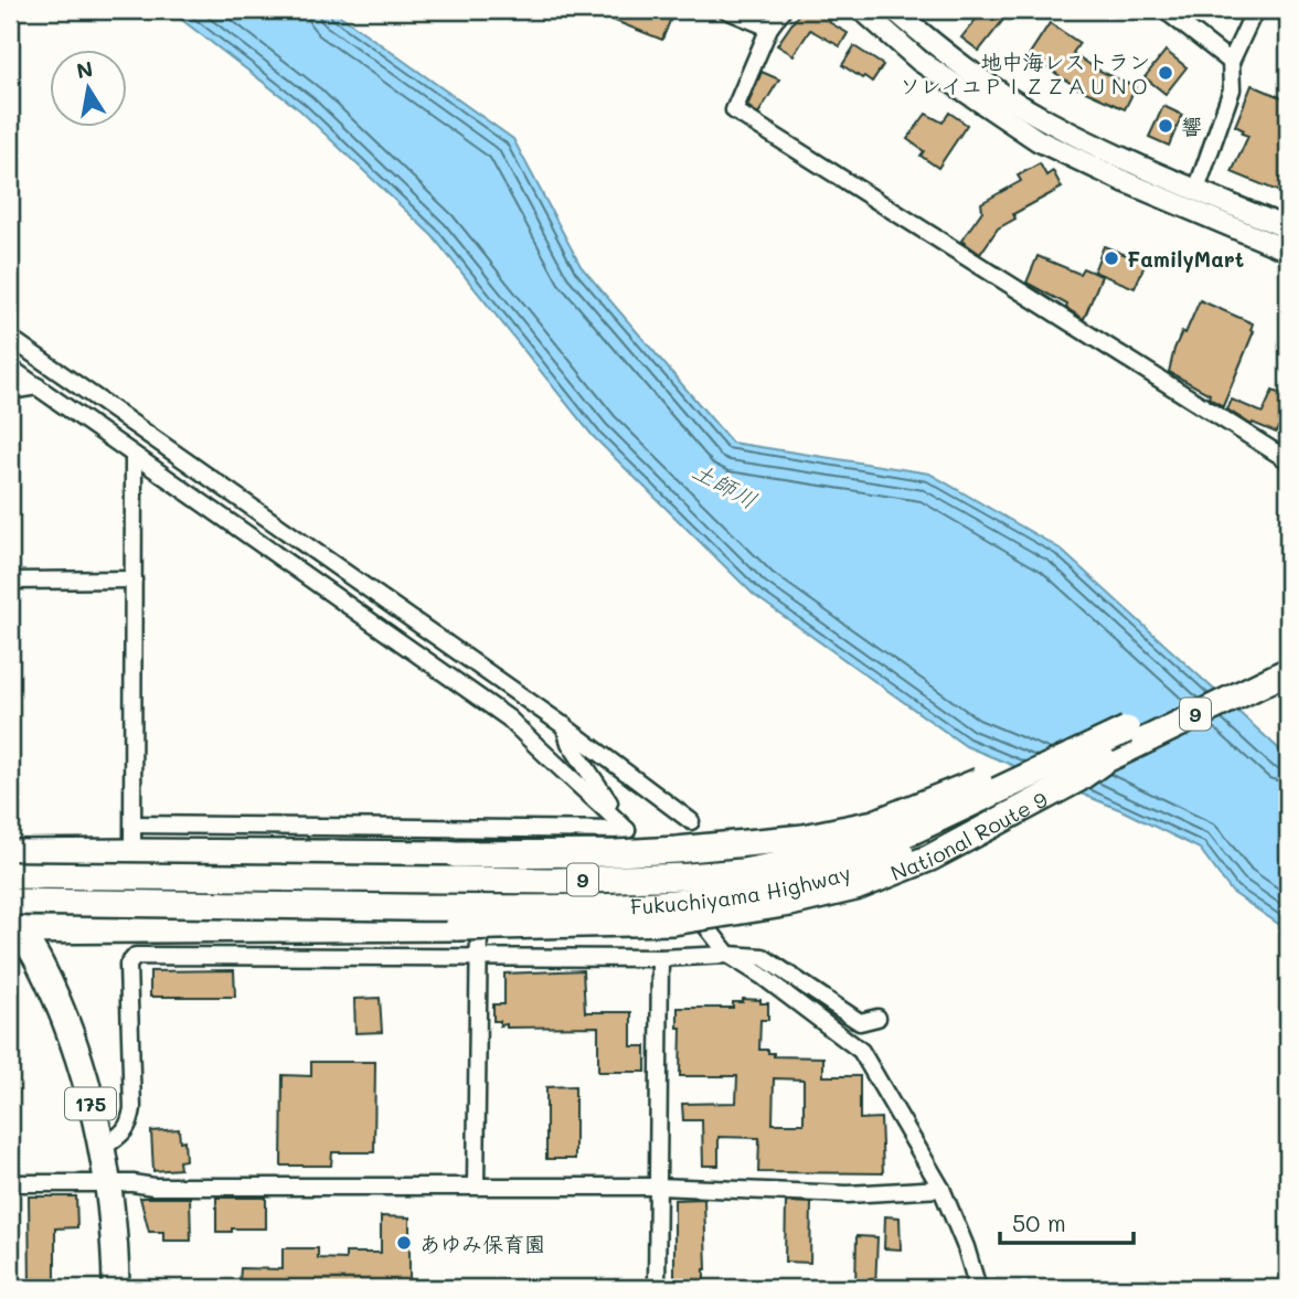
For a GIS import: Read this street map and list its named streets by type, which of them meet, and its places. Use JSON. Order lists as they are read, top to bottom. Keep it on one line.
{"streets":{"highway":["9","National Route 9","Fukuchiyama Highway","175"]},"crossings":[["9","Fukuchiyama Highway"],["National Route 9","Fukuchiyama Highway"],["National Route 9","175"]],"water":["土師川"],"places":["地中海レストラン ソレイユＰＩＺＺＡＵＮＯ","響","FamilyMart","あゆみ保育園"],"scale_bar":"50 m","north":"top"}
